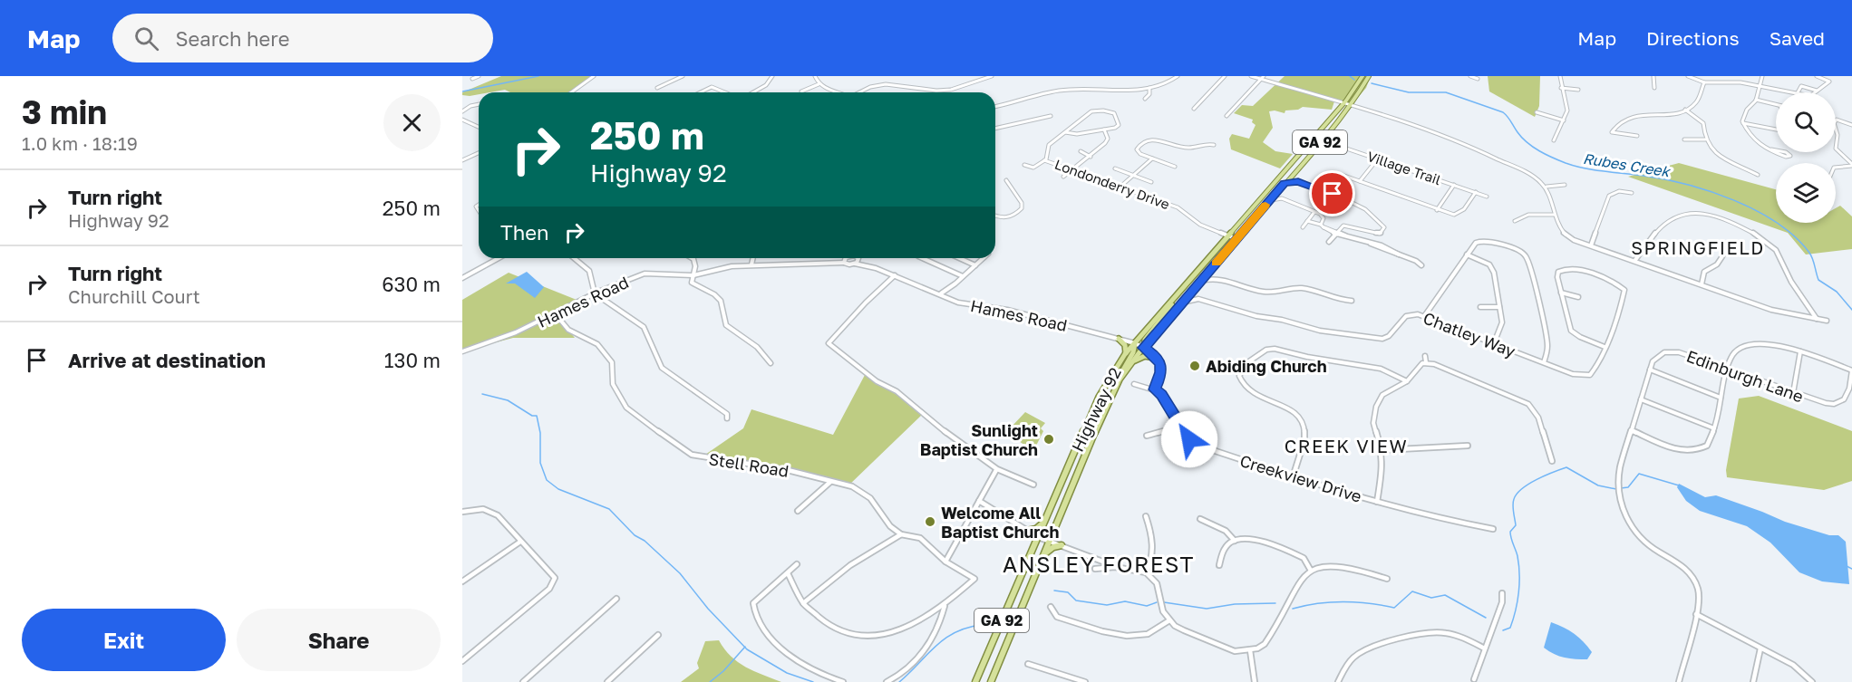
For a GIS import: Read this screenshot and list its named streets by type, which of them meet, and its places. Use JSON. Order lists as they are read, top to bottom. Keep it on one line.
{"streets":{"main road":["GA 92","Highway 92"],"street":["Village Trail","Londonderry Drive","Hames Road","Chatley Way","Edinburgh Lane","Stell Road","Creekview Drive"]},"crossings":[["Village Trail","Highway 92"],["Londonderry Drive","Highway 92"],["Hames Road","Highway 92"],["Hames Road","Stell Road"]],"districts":["SPRINGFIELD","CREEK VIEW","ANSLEY FOREST"],"water":["Rubes Creek"],"places":["Abiding Church","Sunlight Baptist Church","Welcome All Baptist Church"],"page":{"header":"Map","search":"Search here","nav":["Map","Directions","Saved"],"heading":["3 min","1.0 km · 18:19"],"turn":["250 m","Highway 92"],"list":[{"name":"Turn right","note":"Highway 92","value":"250 m"},{"name":"Turn right","note":"Churchill Court","value":"630 m"},{"name":"Arrive at destination","value":"130 m"}],"then":"Then","buttons":["Exit","Share"]}}
